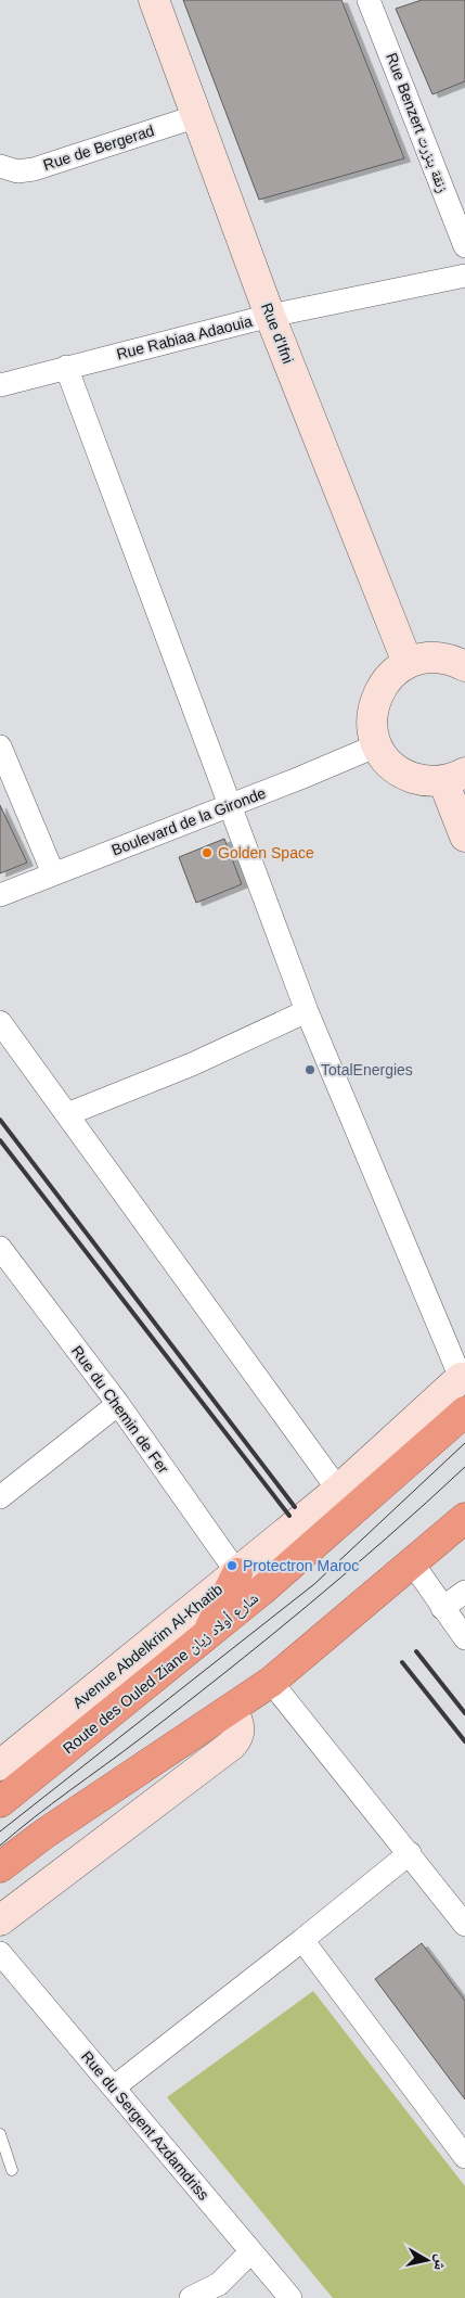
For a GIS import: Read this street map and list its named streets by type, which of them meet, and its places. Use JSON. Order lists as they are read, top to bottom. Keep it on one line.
{"streets":{"highway":["Route des Ouled Ziane شارع أولاد زيان"],"street":["Rue Benzert زنقة بنزرت","Rue de Bergerad","Rue d'Ifni","Rue Rabiaa Adaouia","Boulevard de la Gironde","Rue du Chemin de Fer","Avenue Abdelkrim Al-Khatib","Rue du Sergent Azdamdriss"]},"crossings":[["Rue de Bergerad","Rue d'Ifni"],["Rue d'Ifni","Rue Rabiaa Adaouia"],["Rue du Chemin de Fer","Avenue Abdelkrim Al-Khatib"]],"places":["Golden Space","TotalEnergies","Protectron Maroc"],"north":"right"}
